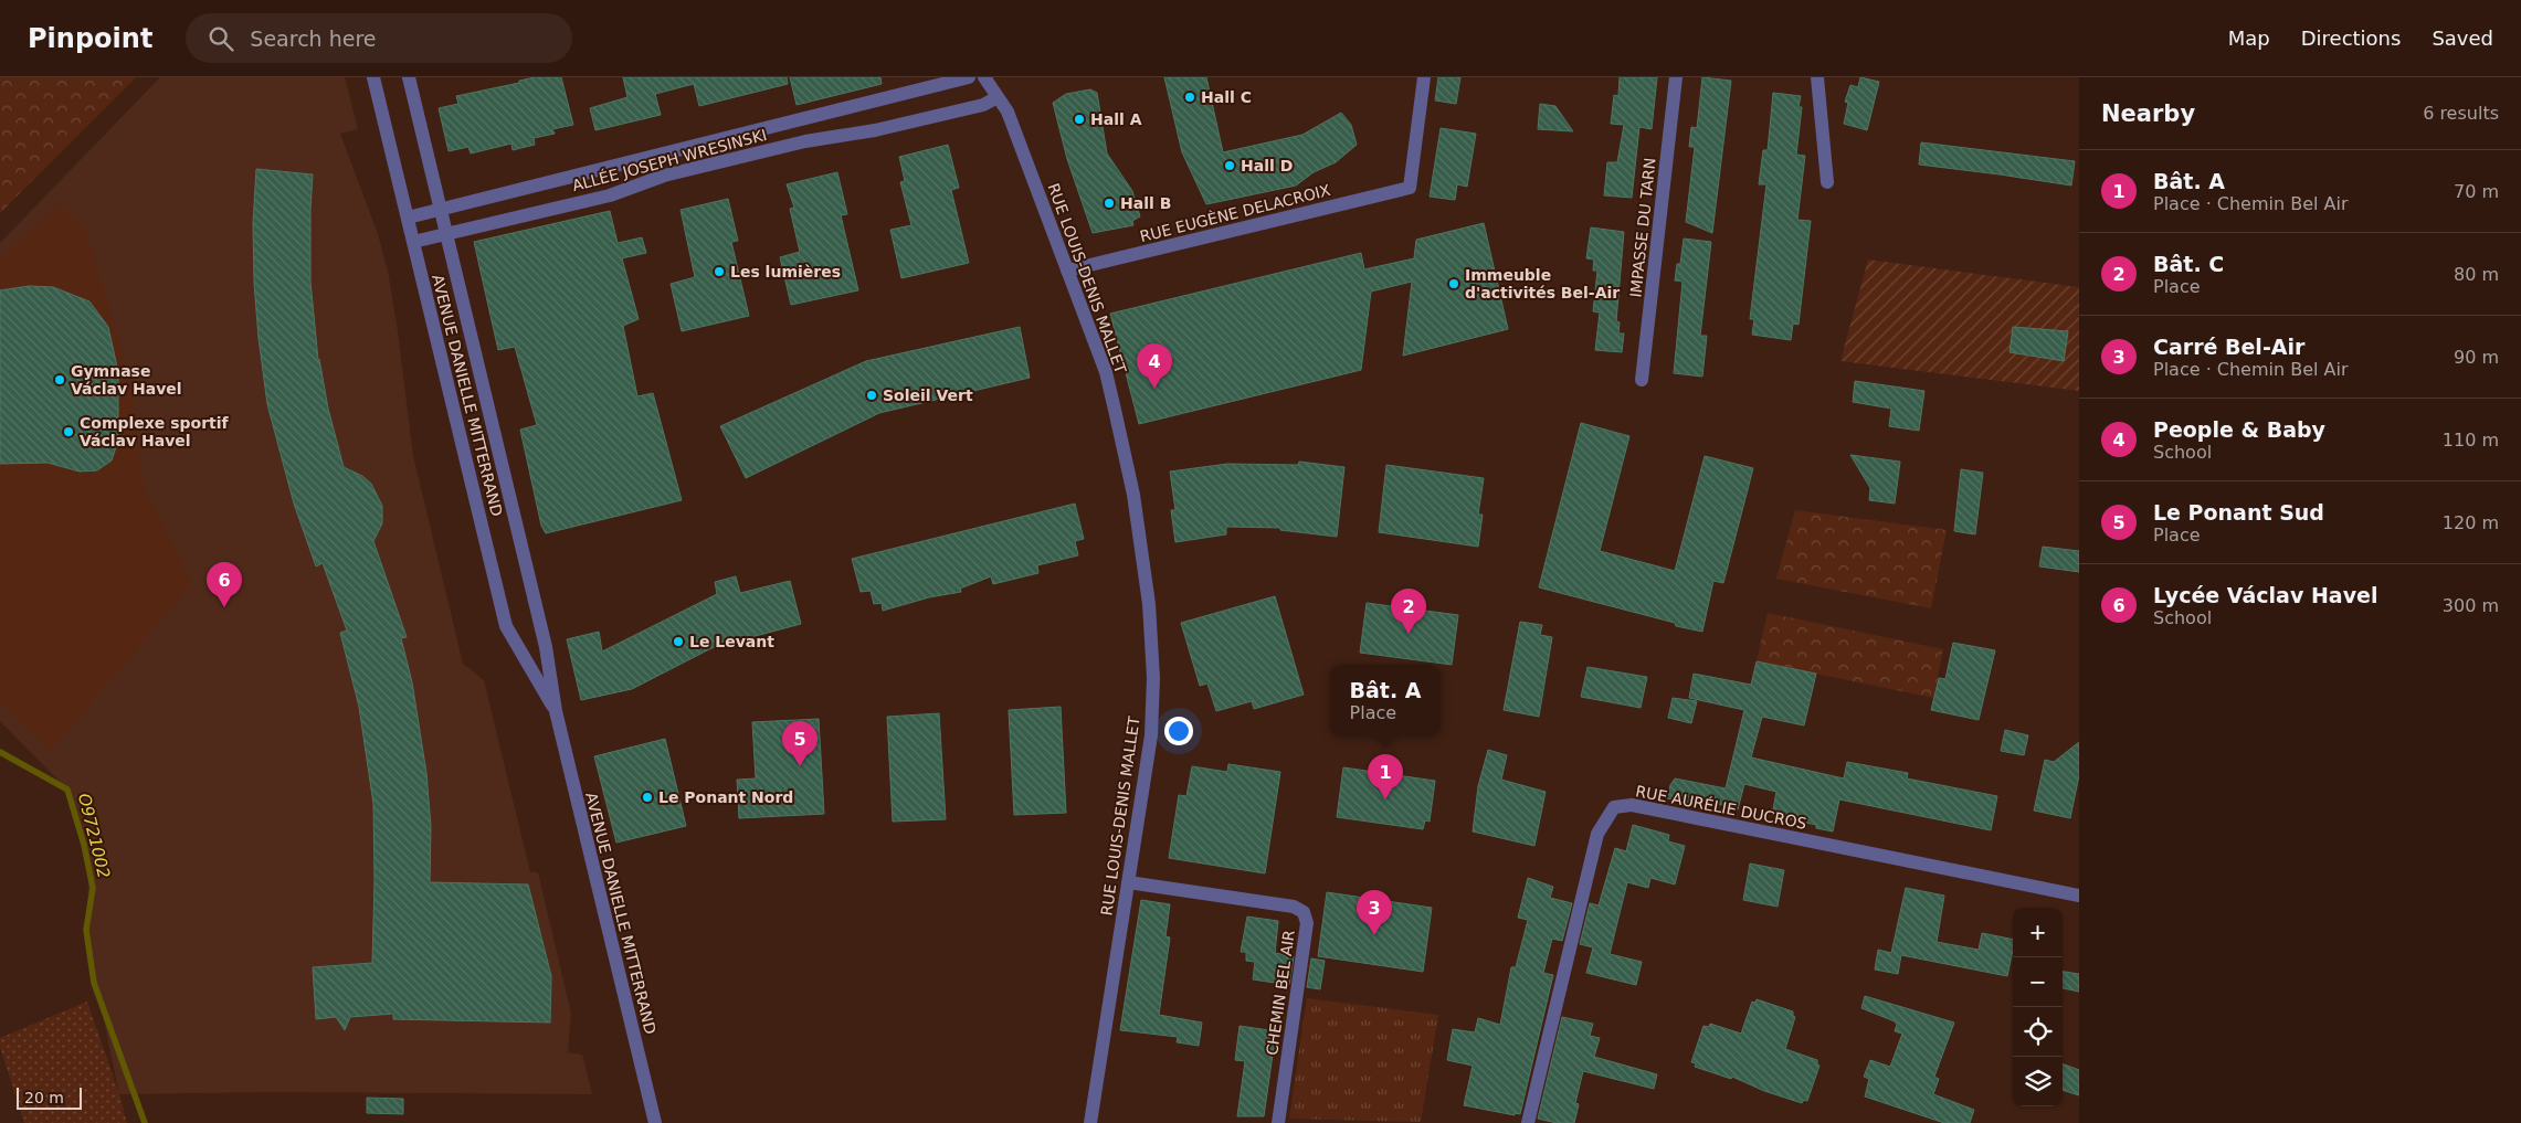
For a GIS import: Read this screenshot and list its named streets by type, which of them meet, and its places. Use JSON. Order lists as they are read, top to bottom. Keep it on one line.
{"streets":{"street":["ALLÉE JOSEPH WRESINSKI","RUE EUGÈNE DELACROIX","IMPASSE DU TARN","RUE LOUIS-DENIS MALLET","AVENUE DANIELLE MITTERRAND","RUE AURÉLIE DUCROS","CHEMIN BEL AIR"]},"crossings":[["ALLÉE JOSEPH WRESINSKI","RUE LOUIS-DENIS MALLET"],["ALLÉE JOSEPH WRESINSKI","AVENUE DANIELLE MITTERRAND"],["RUE EUGÈNE DELACROIX","RUE LOUIS-DENIS MALLET"],["RUE LOUIS-DENIS MALLET","CHEMIN BEL AIR"]],"water":["O9721002"],"places":["Hall C","Hall A","Hall D","Hall B","Les lumières","Immeuble d'activités Bel-Air","Gymnase Václav Havel","Soleil Vert","Complexe sportif Václav Havel","Le Levant","Le Ponant Nord"],"scale_bar":"20 m","page":{"header":"Pinpoint","search":"Search here","nav":["Map","Directions","Saved"],"heading":["Nearby","6 results"],"list":[{"mark":"1","name":"Bât. A","note":"Place · Chemin Bel Air","value":"70 m"},{"mark":"2","name":"Bât. C","note":"Place","value":"80 m"},{"mark":"3","name":"Carré Bel-Air","note":"Place · Chemin Bel Air","value":"90 m"},{"mark":"4","name":"People & Baby","note":"School","value":"110 m"},{"mark":"5","name":"Le Ponant Sud","note":"Place","value":"120 m"},{"mark":"6","name":"Lycée Václav Havel","note":"School","value":"300 m"}],"pins":["4","6","2","5","1","3"],"popup":["Bât. A","Place"],"map_buttons":["+","−"],"scale":"20 m"}}
